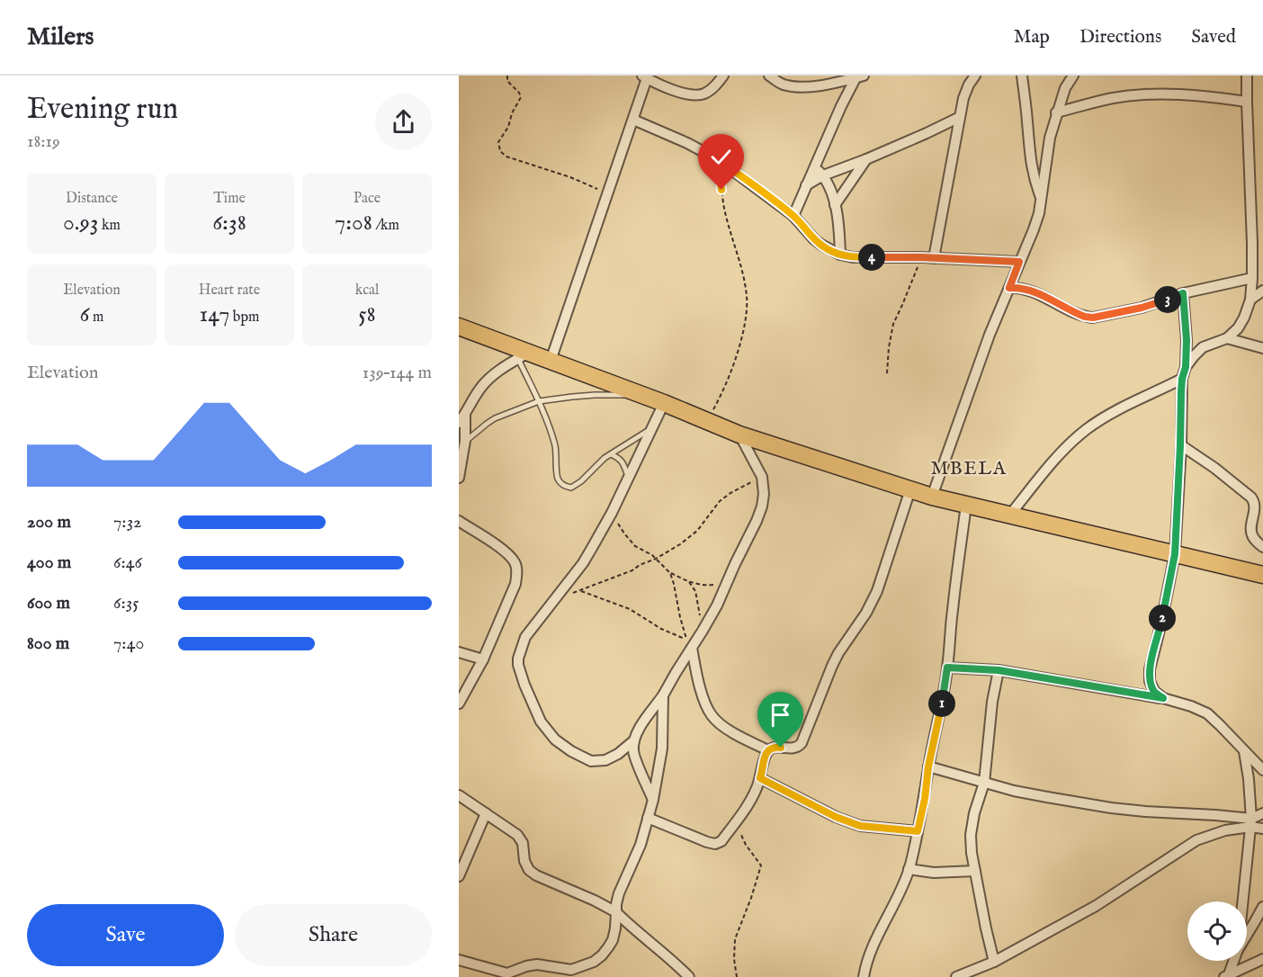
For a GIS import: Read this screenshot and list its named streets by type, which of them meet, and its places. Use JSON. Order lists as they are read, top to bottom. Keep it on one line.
{"districts":["MBELA"],"page":{"header":"Milers","nav":["Map","Directions","Saved"],"heading":["Evening run","18:19"],"stats":[["Distance","0.93 km"],["Time","6:38"],["Pace","7:08 /km"],["Elevation","6 m"],["Heart rate","147 bpm"],["kcal","58"]],"pins":["4","3","2","1"],"chart":["Elevation","139–144 m"],"list":[{"name":"200 m","note":"7:32"},{"name":"400 m","note":"6:46"},{"name":"600 m","note":"6:35"},{"name":"800 m","note":"7:40"}],"buttons":["Save","Share"]}}
